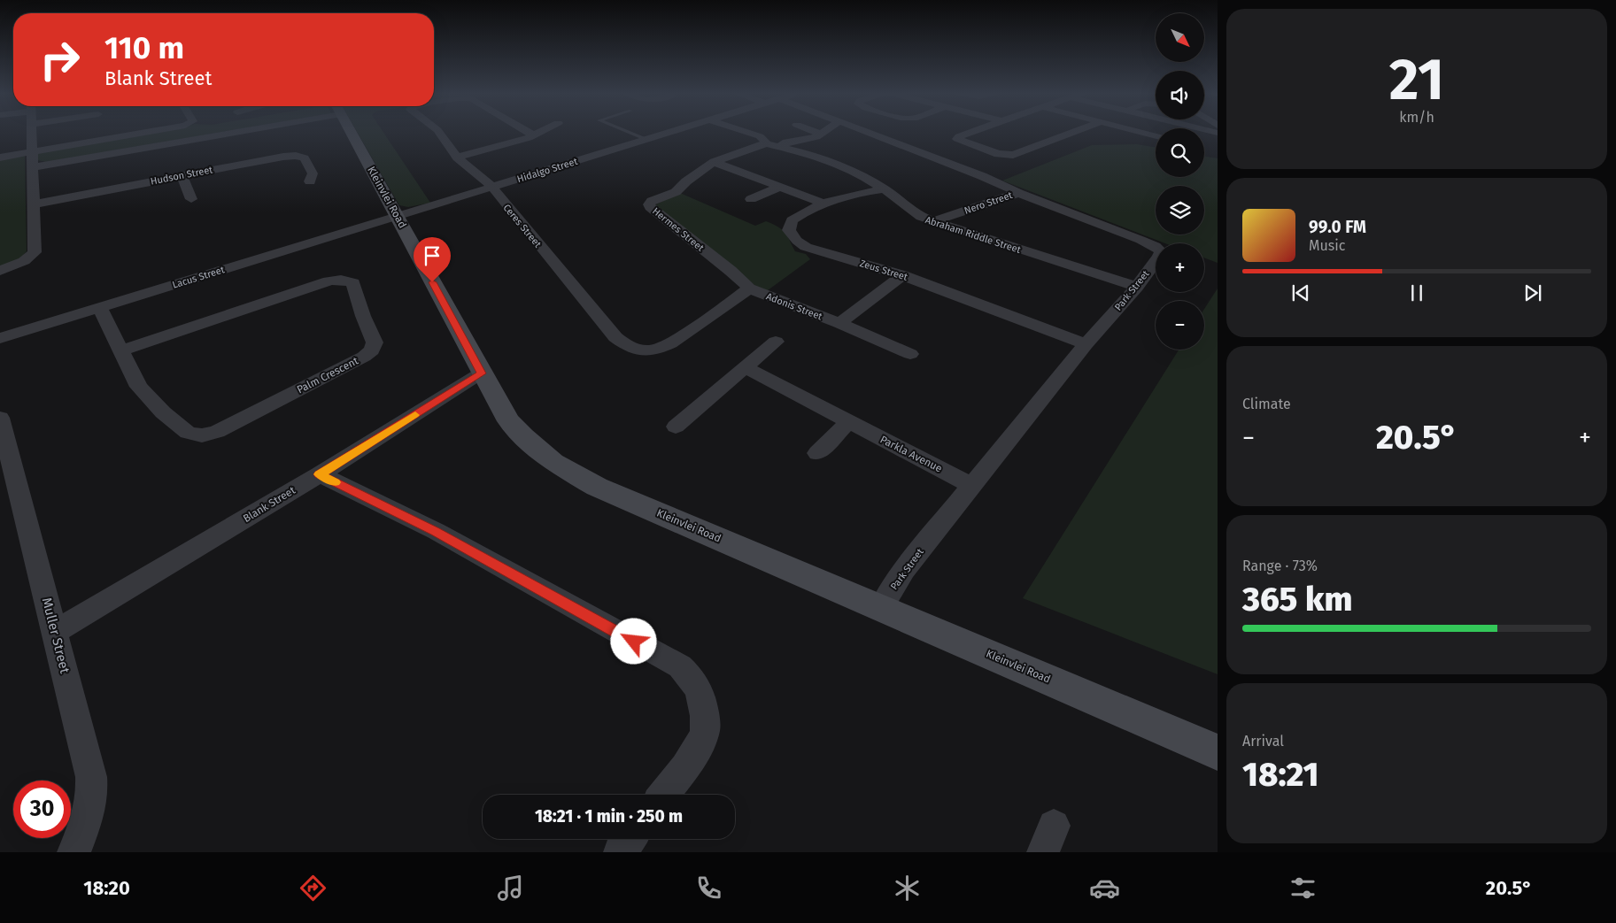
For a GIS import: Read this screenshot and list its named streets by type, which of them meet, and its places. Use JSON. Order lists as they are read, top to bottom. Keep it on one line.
{"streets":{"street":["Hidalgo Street","Hudson Street","Kleinvlei Road","Nero Street","Ceres Street","Hermes Street","Abraham Riddle Street","Zeus Street","Lacus Street","Park Street","Adonis Street","Palm Crescent","Parkla Avenue","Blank Street","Muller Street"]},"crossings":[["Hidalgo Street","Kleinvlei Road"],["Hidalgo Street","Ceres Street"],["Hidalgo Street","Lacus Street"],["Kleinvlei Road","Lacus Street"],["Kleinvlei Road","Park Street"],["Kleinvlei Road","Blank Street"],["Nero Street","Abraham Riddle Street"],["Nero Street","Park Street"],["Ceres Street","Hermes Street"],["Ceres Street","Adonis Street"],["Hermes Street","Abraham Riddle Street"],["Hermes Street","Adonis Street"],["Abraham Riddle Street","Zeus Street"],["Abraham Riddle Street","Park Street"],["Zeus Street","Park Street"],["Lacus Street","Palm Crescent"],["Park Street","Parkla Avenue"],["Blank Street","Muller Street"]],"north":"bottom right","page":{"tile":[["21","km/h"],"Climate",["Range · 73%","365 km"],["Arrival","18:21"]],"map_buttons":["+","−"],"turn":["110 m","Blank Street"],"song":["99.0 FM","Music"],"heat":["−","20.5°","+"],"limit":"30","trip":"18:21 · 1 min · 250 m","tabs":["18:20","20.5°"]}}
